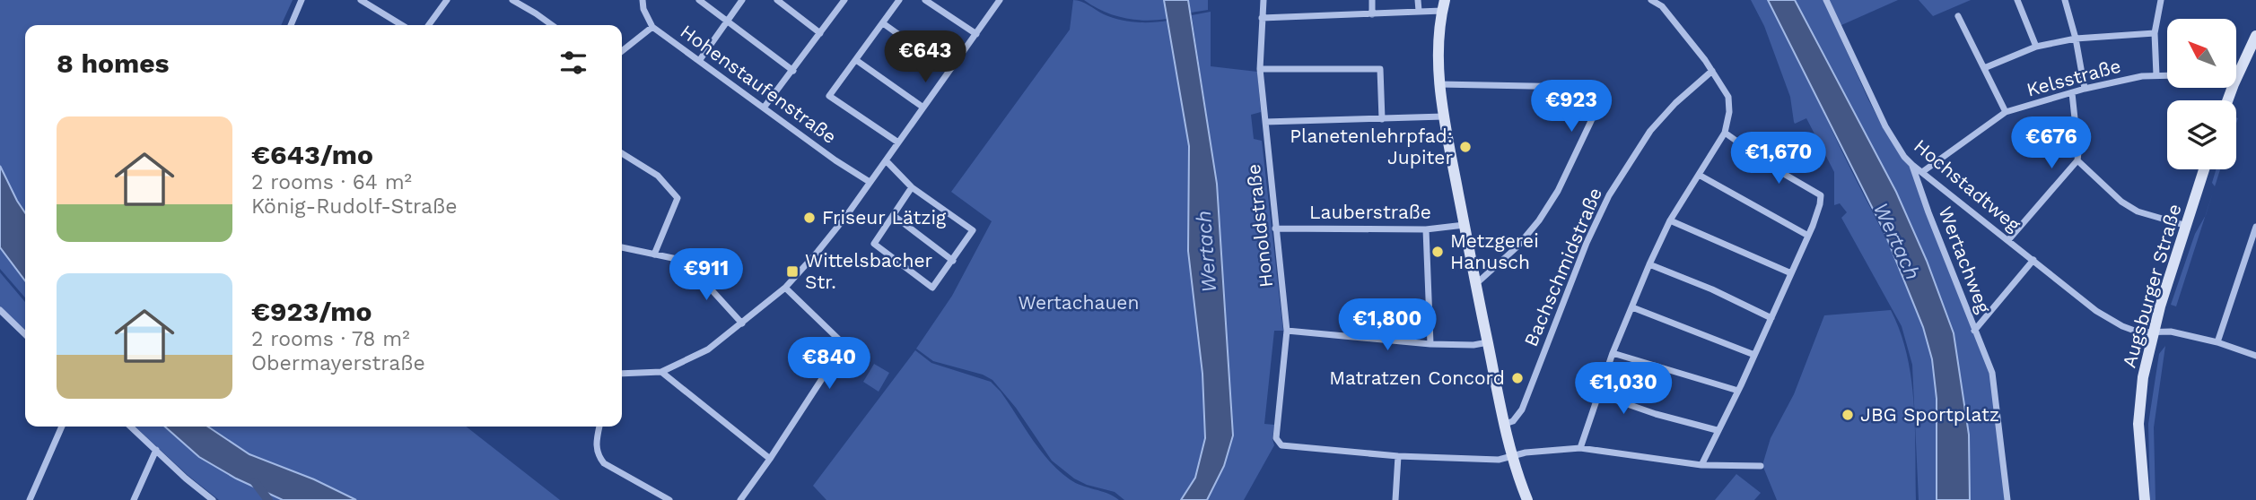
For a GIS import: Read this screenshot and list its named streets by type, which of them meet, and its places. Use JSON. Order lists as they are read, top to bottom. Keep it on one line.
{"streets":{"street":["Kelsstraße","Hohenstaufenstraße","Hochstadtweg","Lauberstraße","Honoldstraße","Wertachweg","Bachschmidstraße","Augsburger Straße"]},"crossings":[["Kelsstraße","Hochstadtweg"],["Hochstadtweg","Wertachweg"],["Hochstadtweg","Augsburger Straße"],["Lauberstraße","Honoldstraße"]],"water":["Wertach"],"parks":["Wertachauen"],"places":{"other":["Planetenlehrpfad: Jupiter","Friseur Lätzig","Metzgerei Hanusch","Matratzen Concord","JBG Sportplatz"],"transit":["Wittelsbacher Str."]},"north":"top left","page":{"heading":"8 homes","price":["€643","€923","€676","€1,670","€911","€1,800","€840","€1,030"],"list":[{"name":"€643/mo","note":"2 rooms · 64 m² · König-Rudolf-Straße"},{"name":"€923/mo","note":"2 rooms · 78 m² · Obermayerstraße"}]}}
